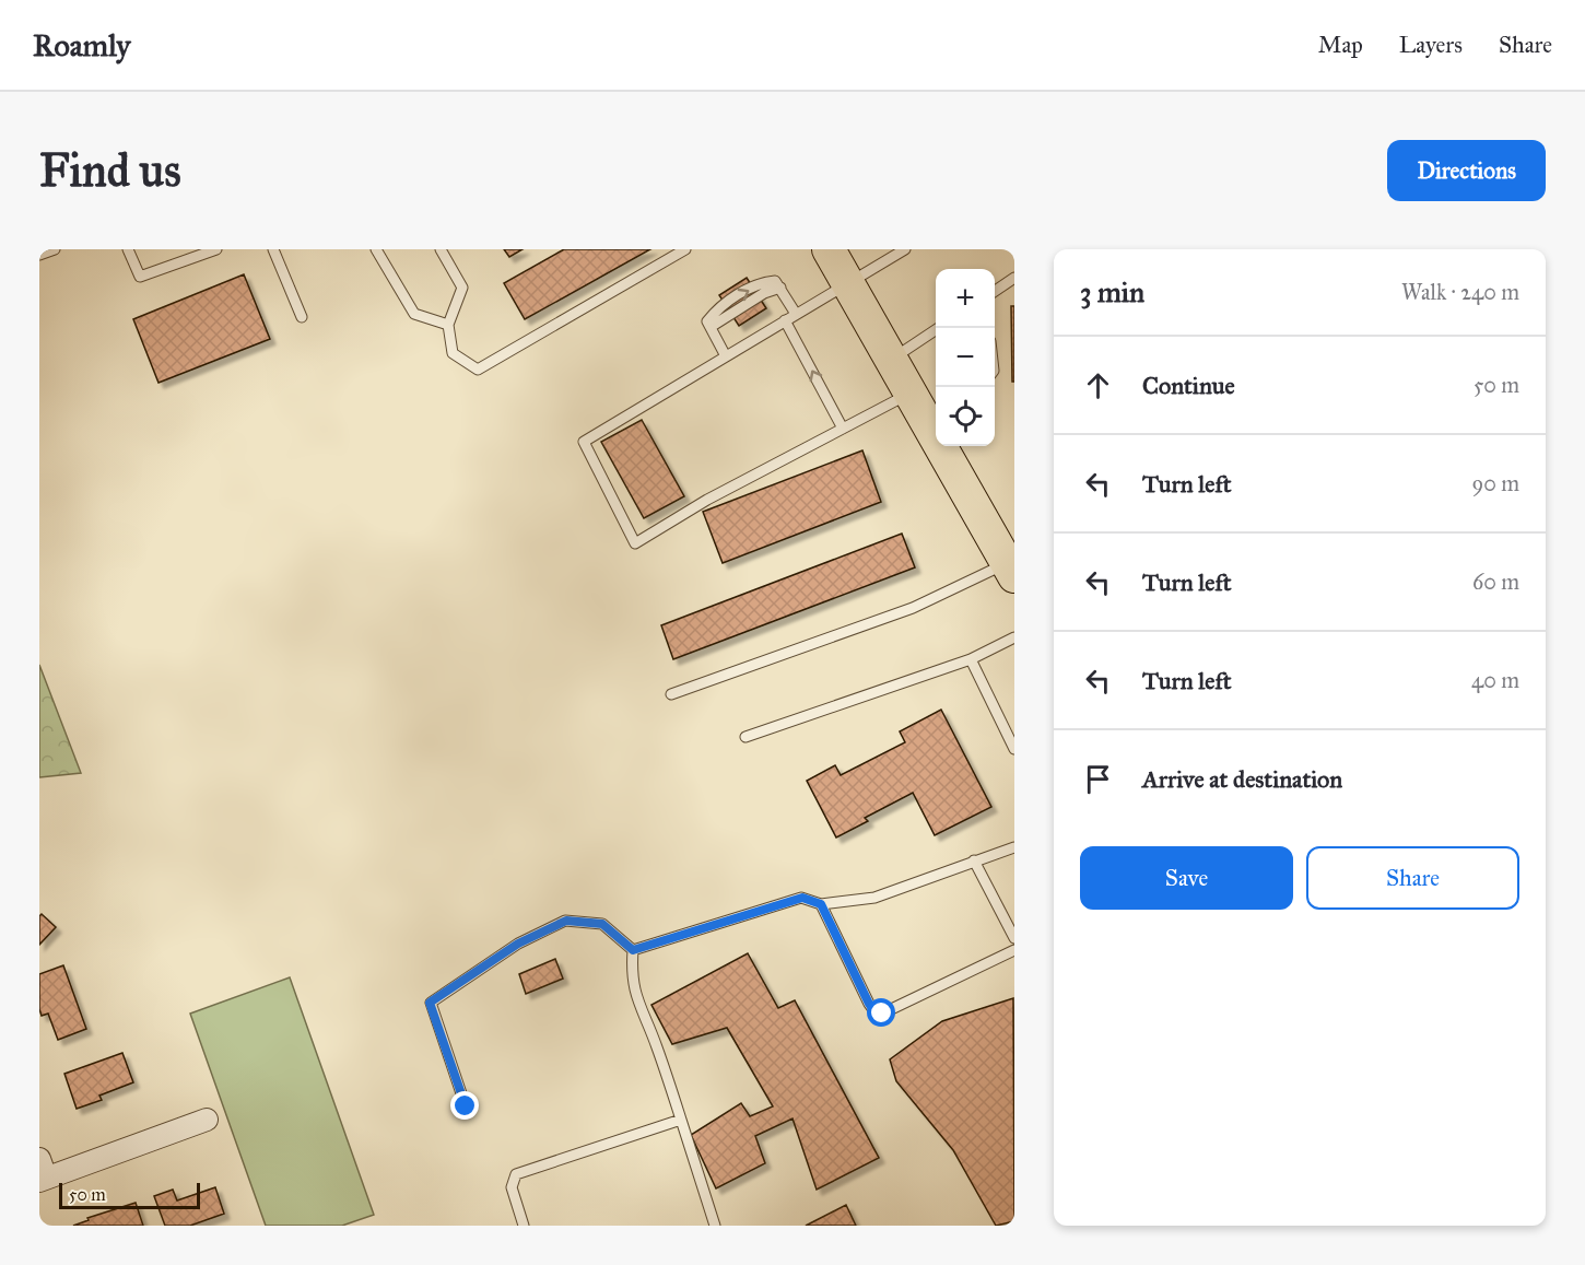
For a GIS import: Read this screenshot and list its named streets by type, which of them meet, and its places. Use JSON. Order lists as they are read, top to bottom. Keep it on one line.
{"scale_bar":"50 m","page":{"header":"Roamly","nav":["Map","Layers","Share"],"buttons":["Directions",["Save","Share"]],"title":"Find us","heading":["3 min","Walk · 240 m"],"map_buttons":["+","−"],"list":[["Continue","50 m"],["Turn left","90 m"],["Turn left","60 m"],["Turn left","40 m"],"Arrive at destination"],"scale":"50 m"}}
